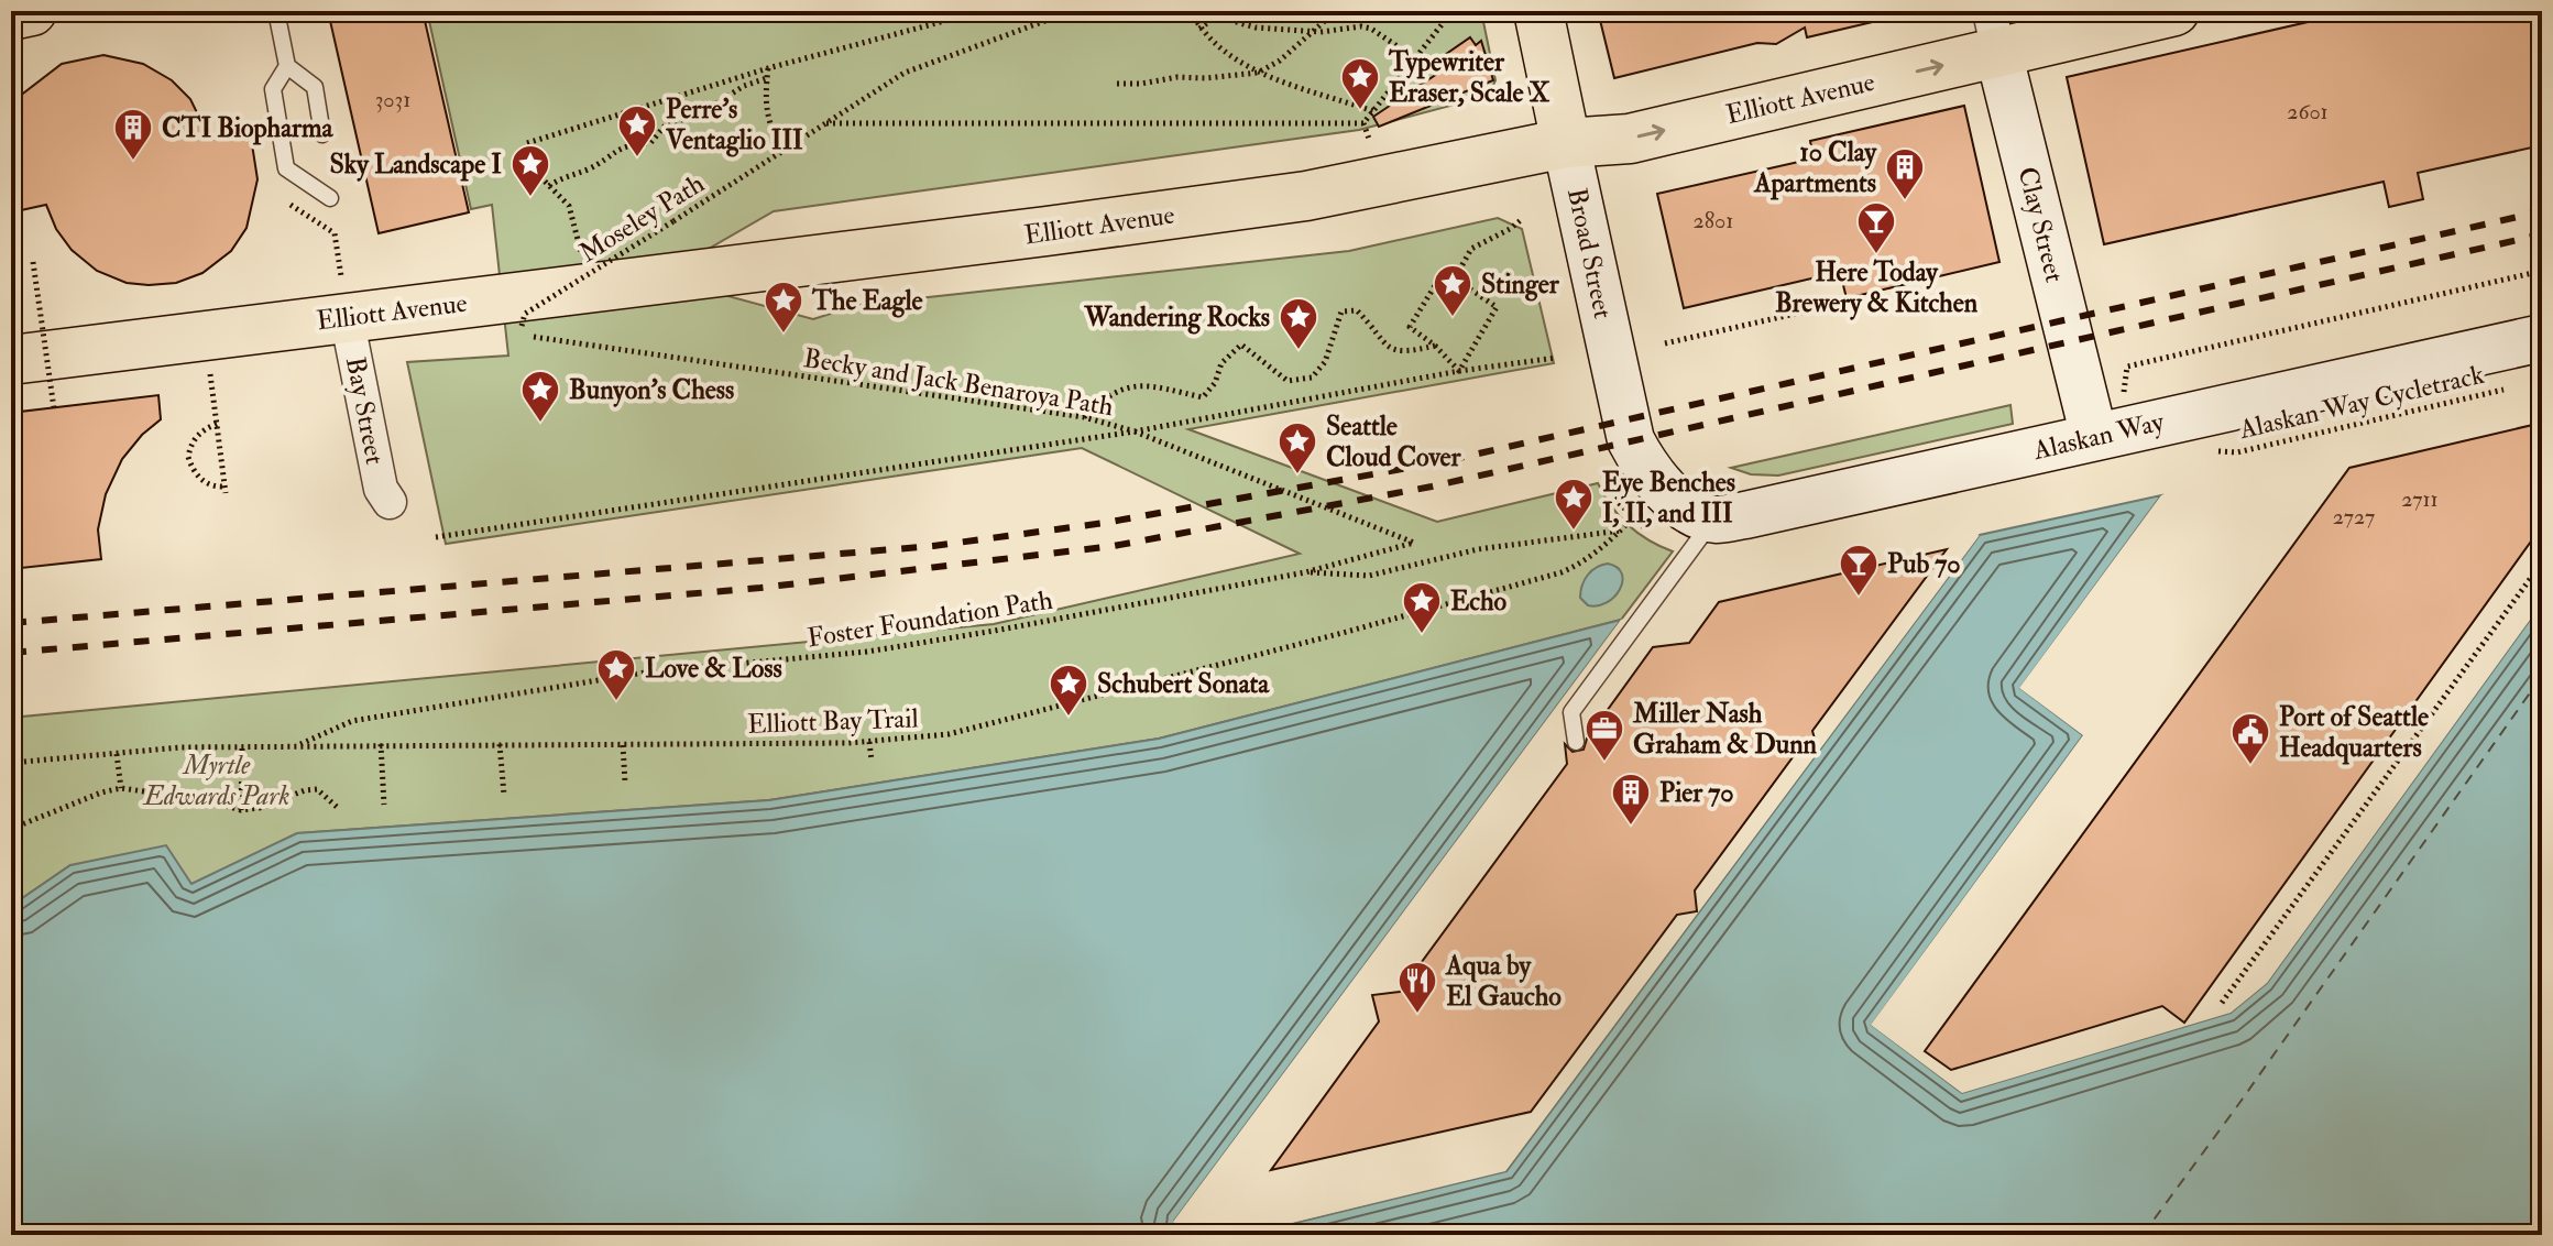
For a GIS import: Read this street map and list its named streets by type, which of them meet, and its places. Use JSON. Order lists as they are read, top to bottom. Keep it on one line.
{"streets":{"main road":["Elliott Avenue","Clay Street","Broad Street","Alaskan Way"],"street":["Bay Street"],"path":["Moseley Path","Becky and Jack Benaroya Path","Alaskan Way Cycletrack","Foster Foundation Path","Elliott Bay Trail"]},"crossings":[["Elliott Avenue","Clay Street"],["Elliott Avenue","Broad Street"],["Elliott Avenue","Bay Street"],["Moseley Path","Becky and Jack Benaroya Path"],["Clay Street","Alaskan Way"],["Broad Street","Elliott Bay Trail"],["Becky and Jack Benaroya Path","Foster Foundation Path"],["Foster Foundation Path","Elliott Bay Trail"]],"parks":["Myrtle Edwards Park"],"places":{"place":["Typewriter Eraser, Scale X","Perre’s Ventaglio III","Sky Landscape I","Stinger","The Eagle","Wandering Rocks","Bunyon's Chess","Seattle Cloud Cover","Eye Benches I, II, and III","Echo","Love & Loss","Schubert Sonata"],"building":["CTI Biopharma","10 Clay Apartments","Pier 70"],"bar":["Here Today Brewery & Kitchen","Pub 70"],"office":["Miller Nash Graham & Dunn"],"public building":["Port of Seattle Headquarters"],"restaurant":["Aqua by El Gaucho"]},"house_numbers":["3031","2601","2801","2711","2727"]}
